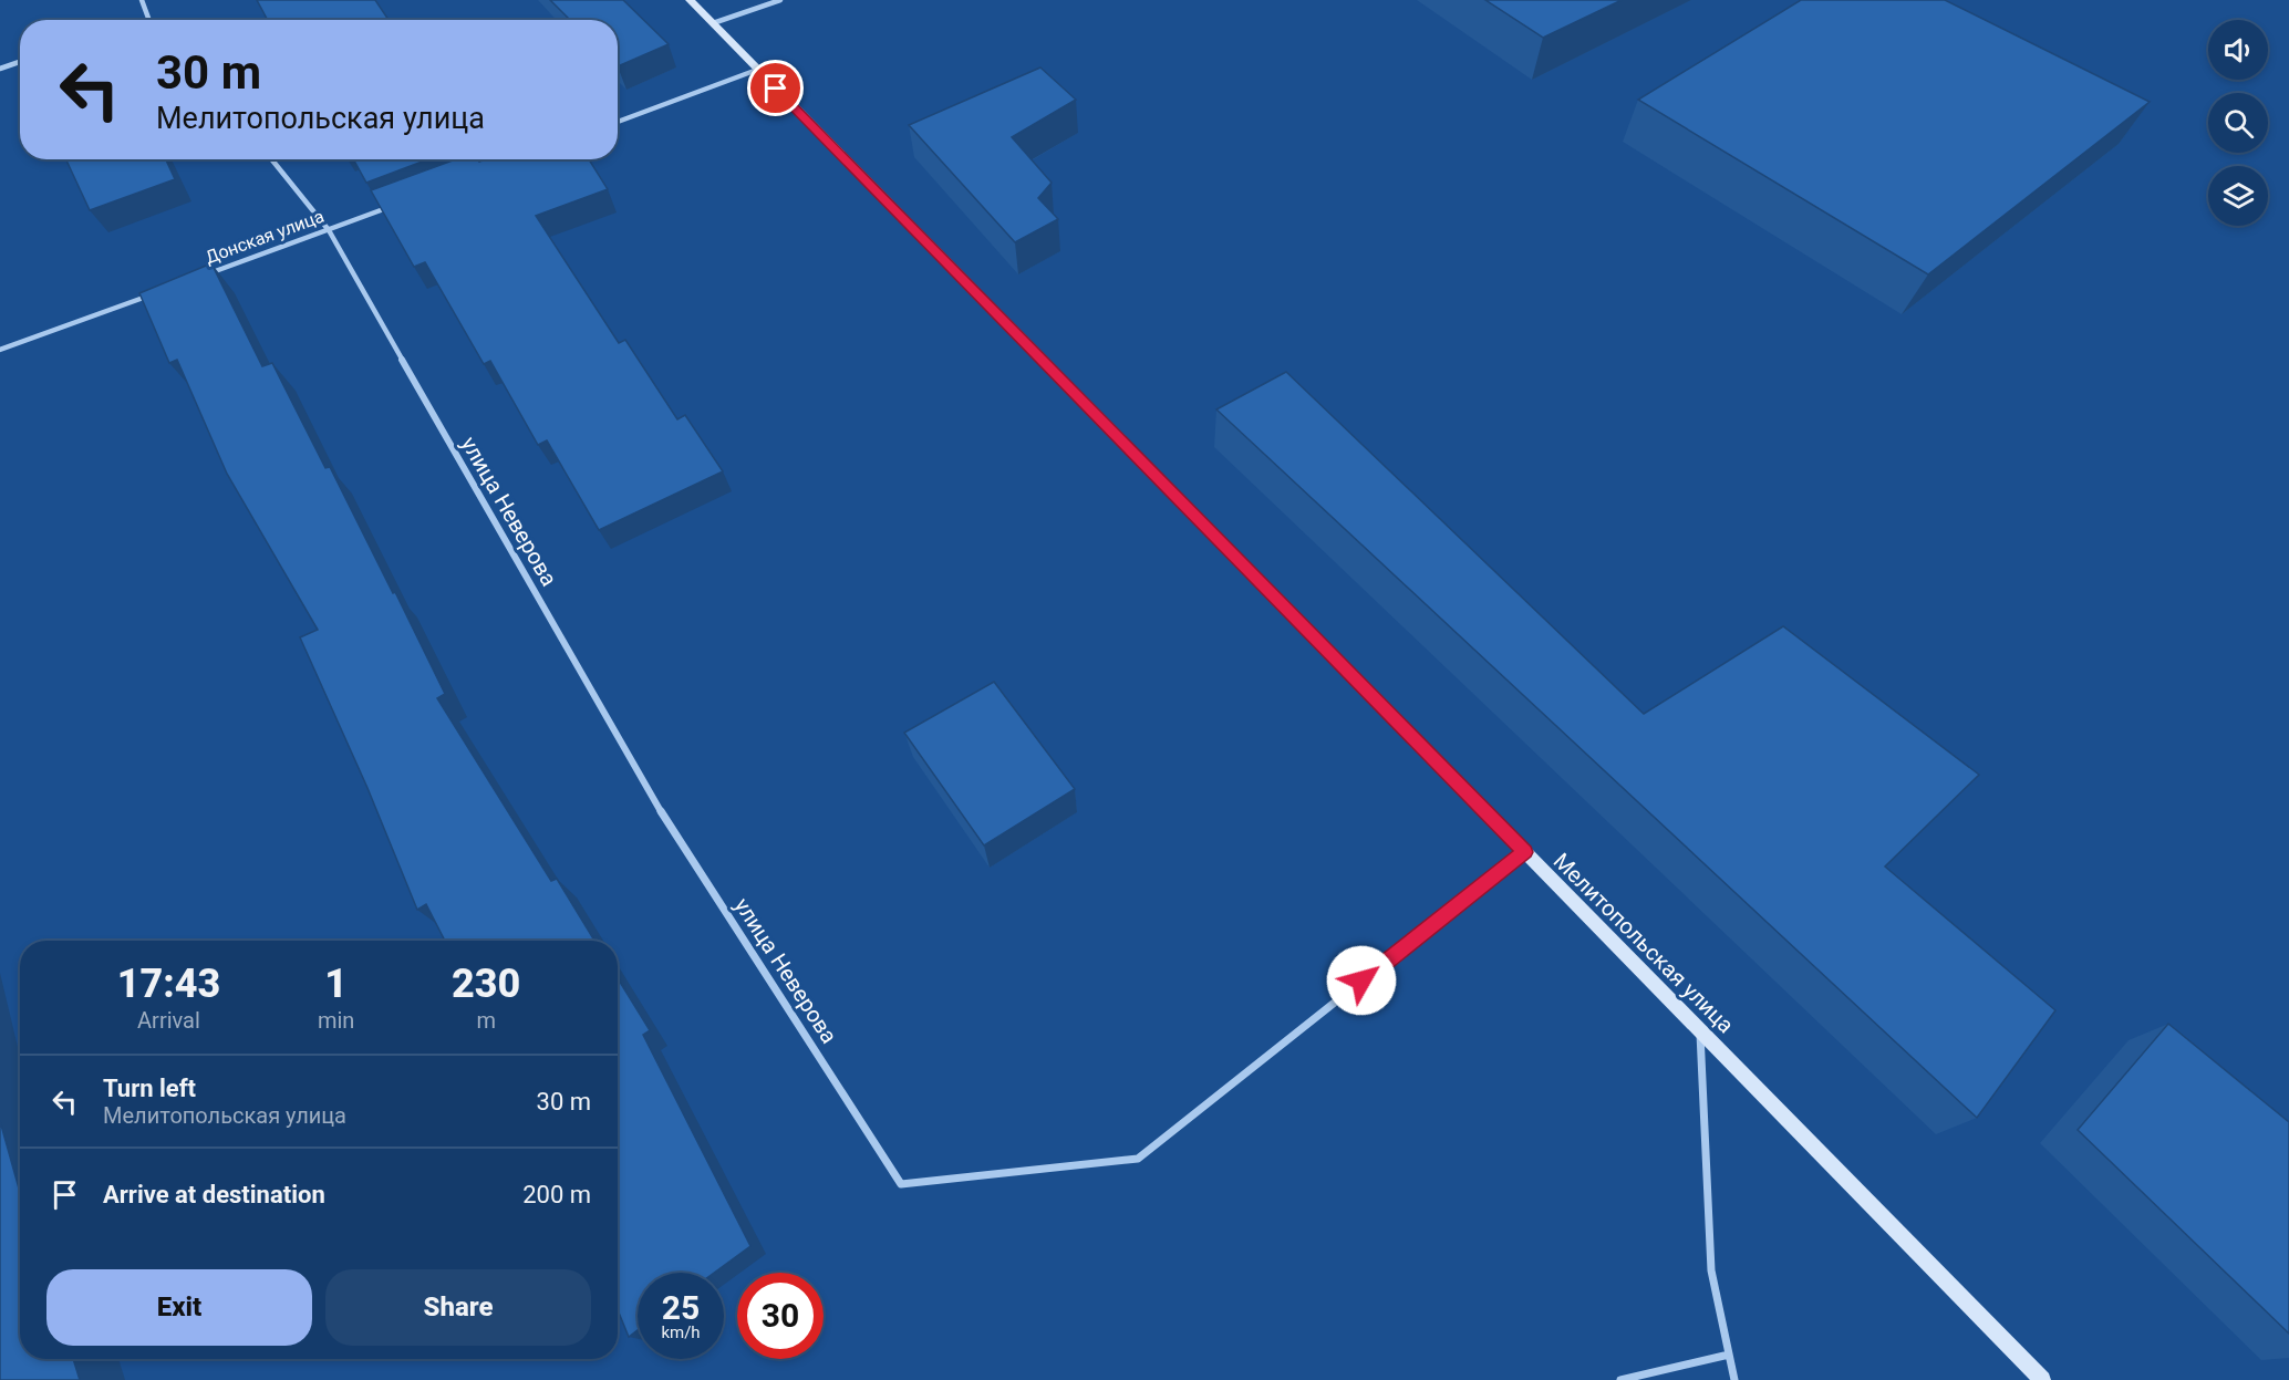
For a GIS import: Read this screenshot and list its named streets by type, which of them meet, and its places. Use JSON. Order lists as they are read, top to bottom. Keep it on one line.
{"streets":{"street":["Донская улица","улица Неверова","Мелитопольская улица"]},"crossings":[["Донская улица","улица Неверова"],["улица Неверова","Мелитопольская улица"]],"page":{"turn":["30 m","Мелитопольская улица"],"eta":["17:43","Arrival","1","min","230","m"],"list":[{"name":"Turn left","note":"Мелитопольская улица","value":"30 m"},{"name":"Arrive at destination","value":"200 m"}],"buttons":["Exit","Share"],"speed":"25 km/h","limit":"30"}}
